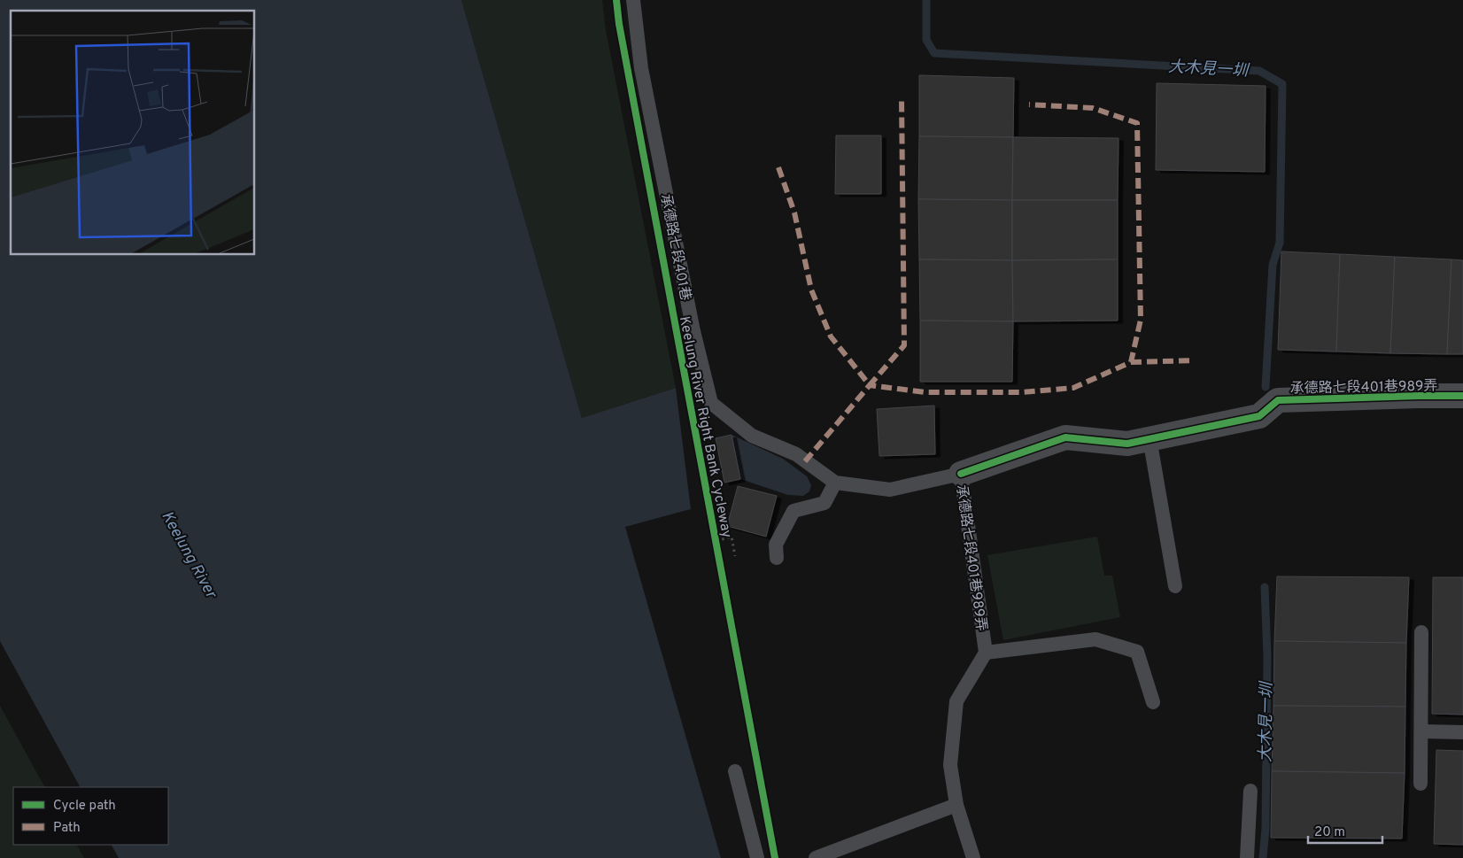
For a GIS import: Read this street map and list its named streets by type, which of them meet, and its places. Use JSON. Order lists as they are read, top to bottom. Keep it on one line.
{"streets":{"street":["承德路七段401巷989弄"],"lane":["承德路七段401巷"],"cycle path":["Keelung River Right Bank Cycleway"]},"crossings":[["承德路七段401巷","承德路七段401巷989弄"]],"water":["大木見一圳","Keelung River"],"legend":["Cycle path","Path"],"scale_bar":"20 m"}
